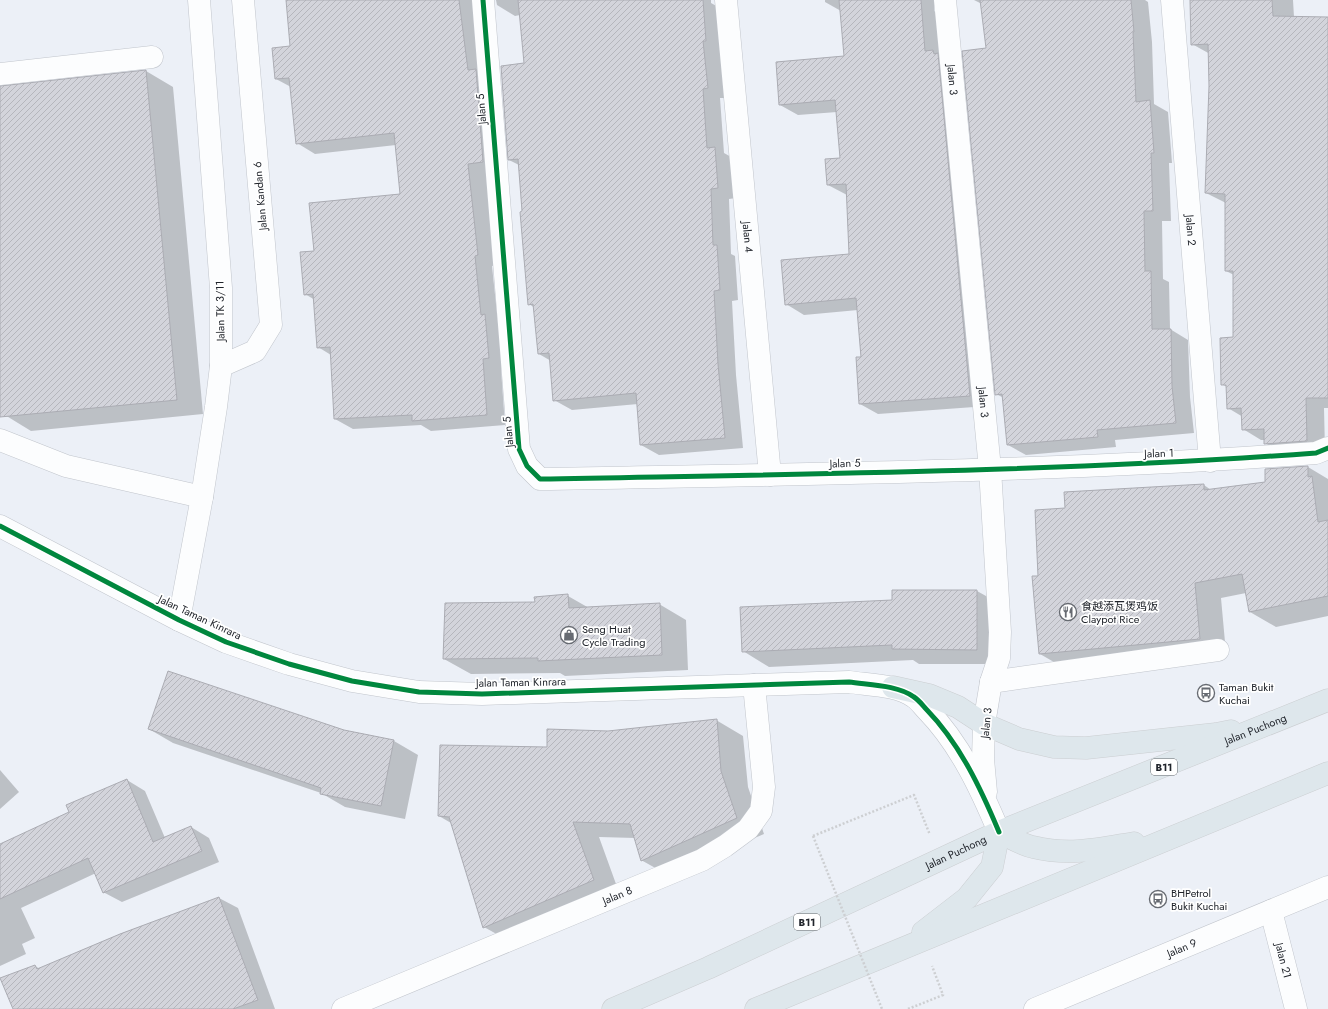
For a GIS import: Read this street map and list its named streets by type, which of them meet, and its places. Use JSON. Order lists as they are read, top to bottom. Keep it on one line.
{"streets":{"main road":["Jalan Puchong","B11"],"street":["Jalan 3","Jalan 5","Jalan Kandan 6","Jalan 2","Jalan 4","Jalan TK 3/11","Jalan 1","Jalan Taman Kinrara","Jalan 8","Jalan 9","Jalan 21"]},"crossings":[["Jalan 3","Jalan 5"],["Jalan 3","Jalan 1"],["Jalan 3","Jalan Taman Kinrara"],["Jalan 5","Jalan 4"],["Jalan 5","Jalan 1"],["Jalan Kandan 6","Jalan TK 3/11"],["Jalan 2","Jalan 1"],["Jalan TK 3/11","Jalan Taman Kinrara"],["Jalan Taman Kinrara","Jalan Puchong"],["Jalan Taman Kinrara","Jalan 8"],["Jalan 9","Jalan 21"]],"places":{"restaurant":["食越添瓦煲鸡饭 Claypot Rice"],"shop":["Seng Huat Cycle Trading"],"bus stop":["Taman Bukit Kuchai","BHPetrol Bukit Kuchai"]}}
